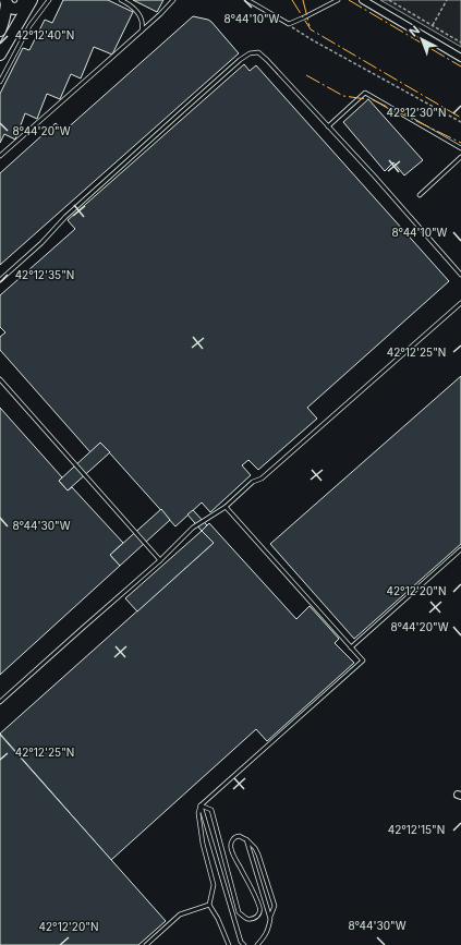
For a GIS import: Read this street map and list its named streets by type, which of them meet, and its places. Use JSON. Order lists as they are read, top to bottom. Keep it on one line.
{"north":"top left","coordinates":["8°44'10\"W","42°12'40\"N","42°12'30\"N","8°44'20\"W","42°12'35\"N","42°12'25\"N","8°44'30\"W","42°12'20\"N","42°12'15\"N"]}
